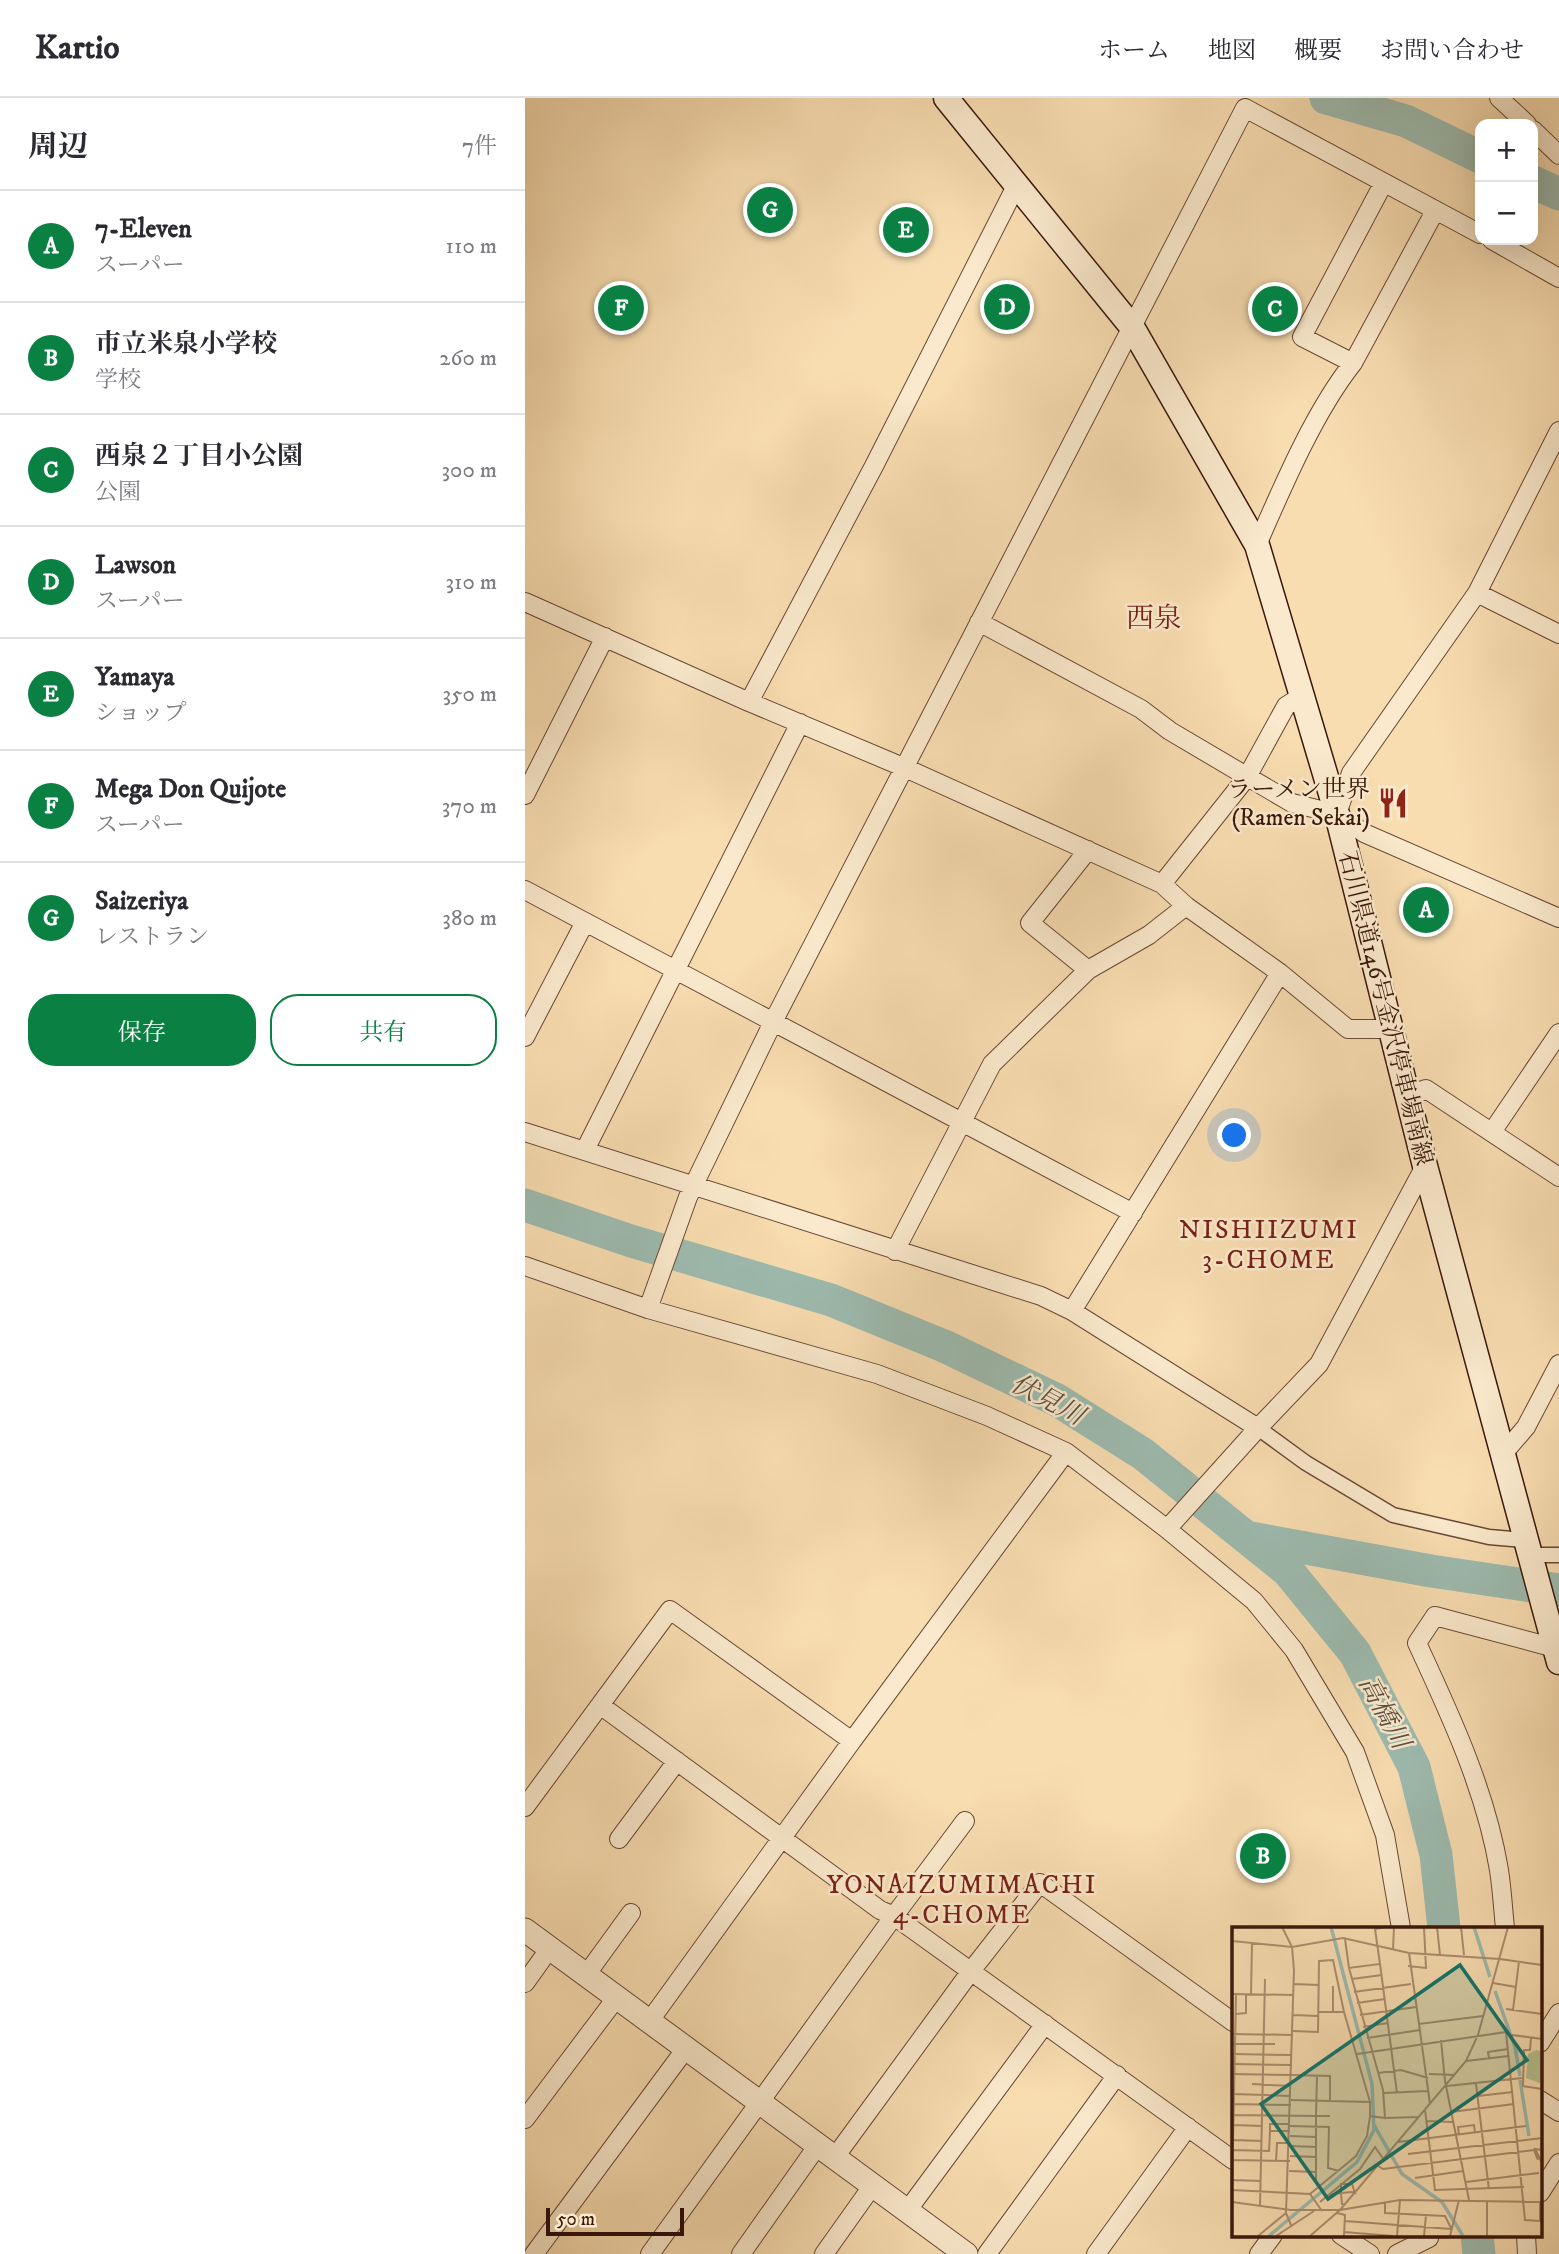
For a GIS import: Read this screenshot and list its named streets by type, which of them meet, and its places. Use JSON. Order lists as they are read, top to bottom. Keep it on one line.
{"streets":{"main road":["石川県道146号金沢停車場南線"]},"districts":["西泉","NISHIIZUMI 3-CHOME","YONAIZUMIMACHI 4-CHOME"],"water":["伏見川","高橋川"],"places":{"restaurant":["ラーメン世界 (Ramen Sekai)"]},"scale_bar":"50 m","page":{"header":"Kartio","nav":["ホーム","地図","概要","お問い合わせ"],"heading":["周辺","7件"],"map_buttons":["+","−"],"pins":["G","E","D","F","C","A","B"],"list":[{"mark":"A","name":"7-Eleven","note":"スーパー","value":"110 m"},{"mark":"B","name":"市立米泉小学校","note":"学校","value":"260 m"},{"mark":"C","name":"西泉２丁目小公園","note":"公園","value":"300 m"},{"mark":"D","name":"Lawson","note":"スーパー","value":"310 m"},{"mark":"E","name":"Yamaya","note":"ショップ","value":"350 m"},{"mark":"F","name":"Mega Don Quijote","note":"スーパー","value":"370 m"},{"mark":"G","name":"Saizeriya","note":"レストラン","value":"380 m"}],"buttons":["保存","共有"],"scale":"50 m"}}
